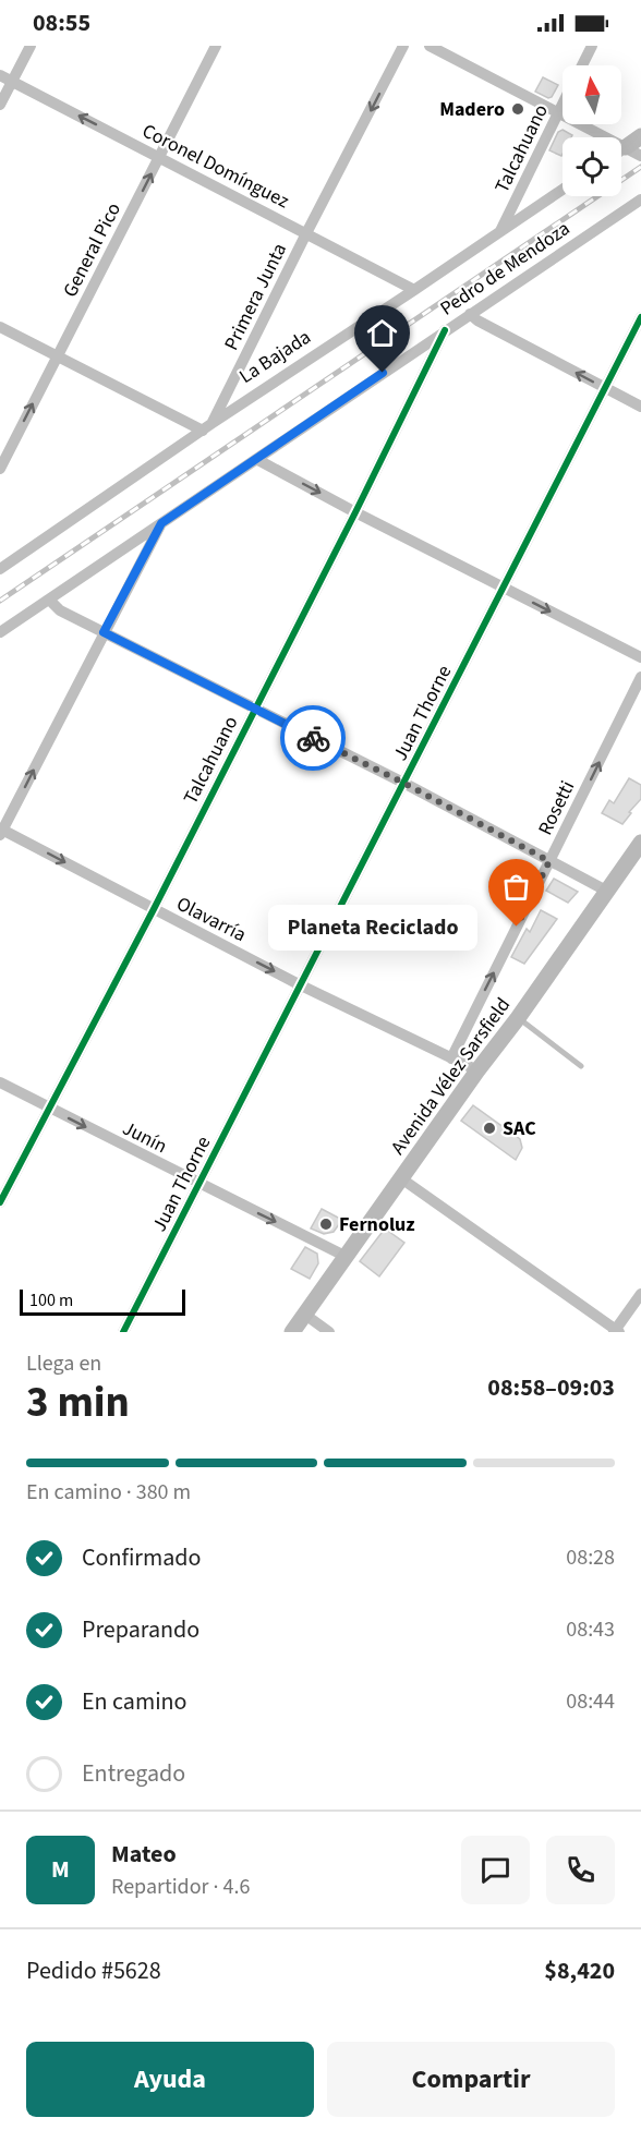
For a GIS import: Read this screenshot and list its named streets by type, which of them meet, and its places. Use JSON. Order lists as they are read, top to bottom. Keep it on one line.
{"streets":{"main road":["Avenida Vélez Sarsfield"],"street":["Talcahuano","Coronel Domínguez","General Pico","Pedro de Mendoza","Primera Junta","La Bajada","Juan Thorne","Rosetti","Olavarría","Junín"]},"crossings":[["Talcahuano","Pedro de Mendoza"],["Talcahuano","La Bajada"],["Talcahuano","Olavarría"],["Talcahuano","Junín"],["Coronel Domínguez","General Pico"],["Coronel Domínguez","Primera Junta"],["Coronel Domínguez","La Bajada"],["Primera Junta","La Bajada"],["Juan Thorne","Olavarría"],["Juan Thorne","Junín"],["Rosetti","Olavarría"],["Olavarría","Avenida Vélez Sarsfield"],["Avenida Vélez Sarsfield","Junín"]],"one_way":["Coronel Domínguez","General Pico","Primera Junta","Rosetti","Olavarría","Junín"],"places":["Madero","Planeta Reciclado","SAC","Fernoluz"],"scale_bar":"100 m","north":"top","page":{"status":"08:55","bubble":"Planeta Reciclado","scale":"100 m","heading":["3 min","Llega en","08:58–09:03"],"panel":["Mateo","Repartidor · 4.6","Pedido #5628","$8,420"],"bar":"En camino · 380 m","list":[["Confirmado","08:28"],["Preparando","08:43"],["En camino","08:44"],"Entregado"],"round":"M","buttons":["Ayuda","Compartir"]}}
